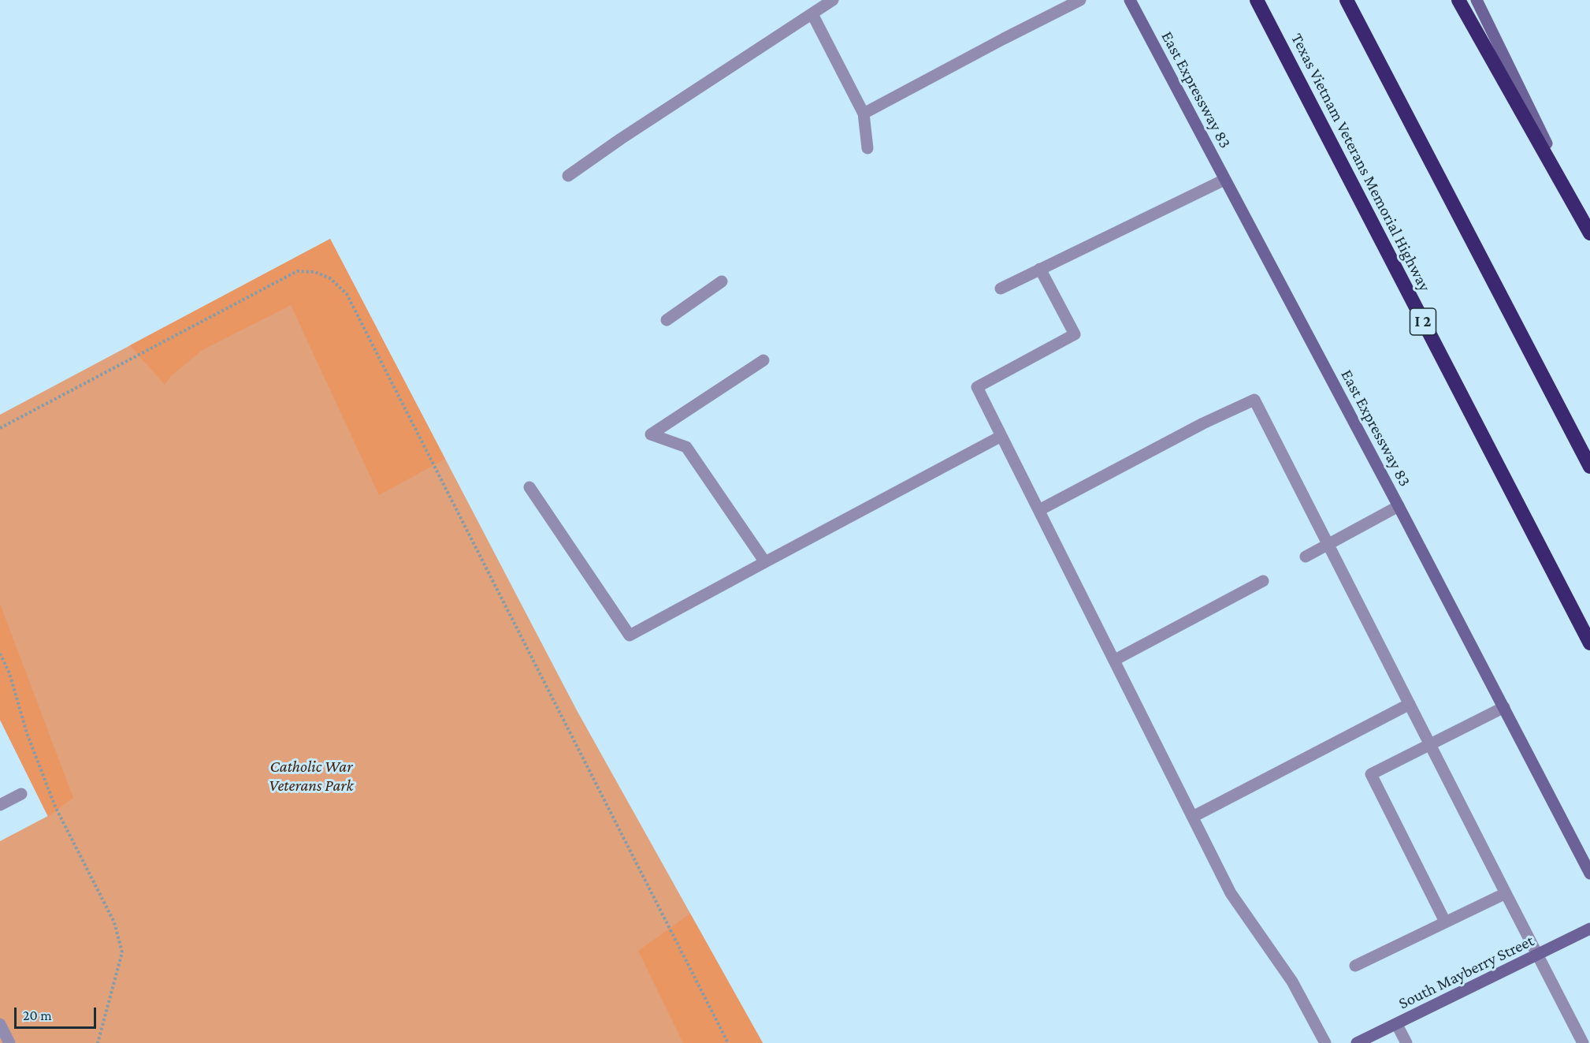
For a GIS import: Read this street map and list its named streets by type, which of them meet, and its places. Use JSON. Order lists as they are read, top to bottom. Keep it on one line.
{"streets":{"highway":["Texas Vietnam Veterans Memorial Highway","I 2"],"main road":["East Expressway 83","South Mayberry Street"]},"parks":["Catholic War Veterans Park"],"scale_bar":"20 m"}
